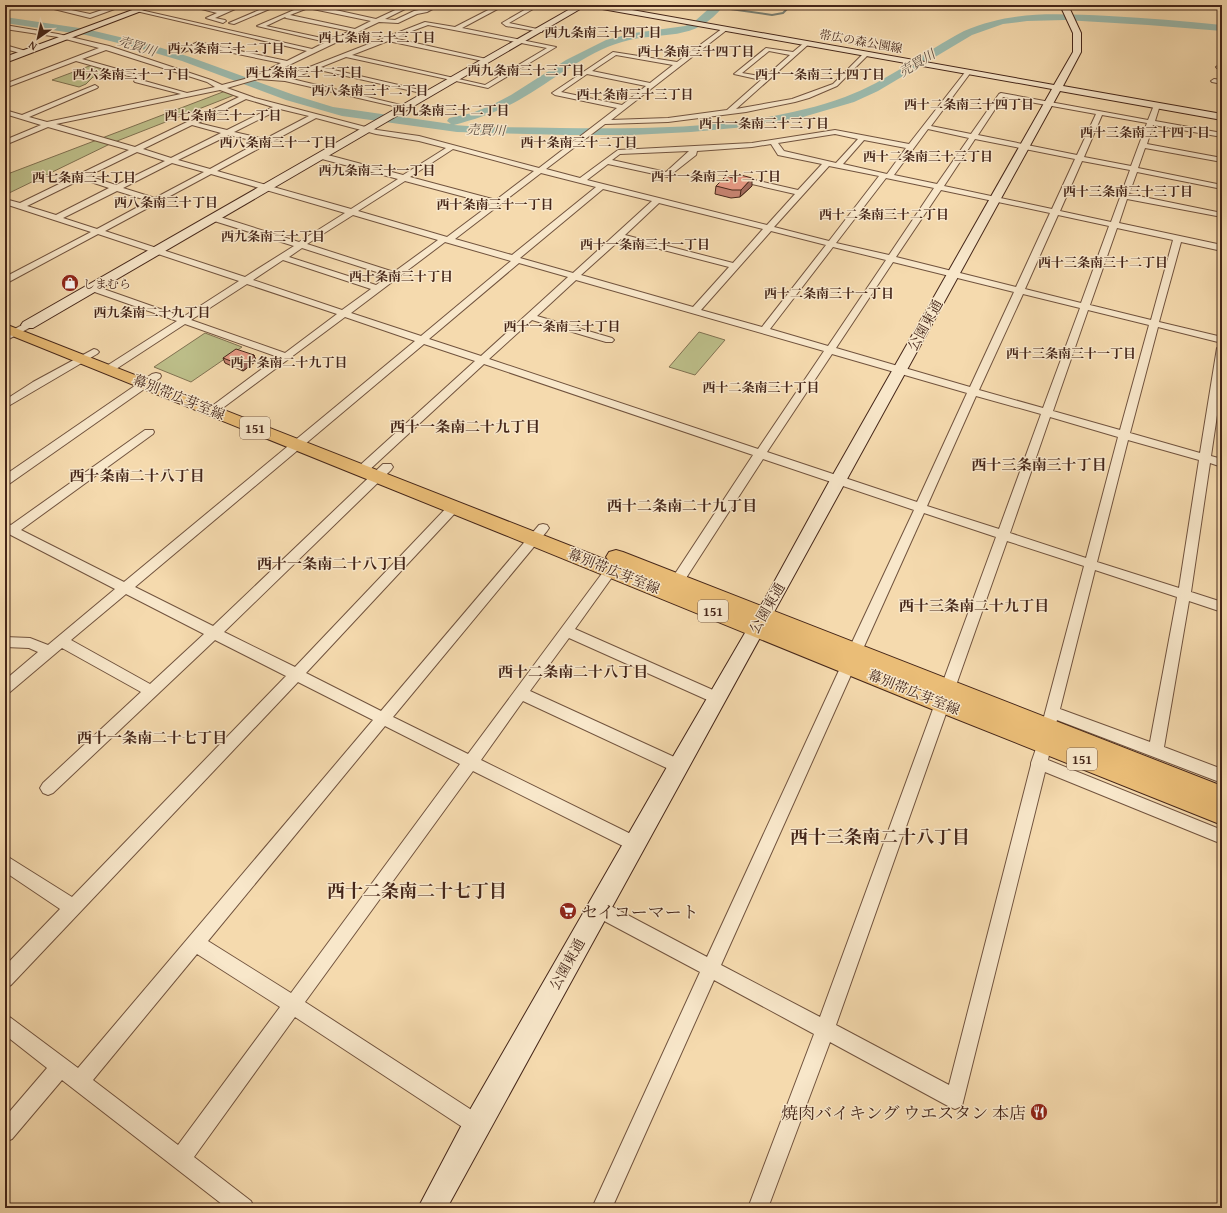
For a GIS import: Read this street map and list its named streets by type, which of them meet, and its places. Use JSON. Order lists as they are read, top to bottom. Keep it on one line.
{"streets":{"main road":["幕別帯広芽室線","151"],"street":["帯広の森公園線","公園東通"]},"crossings":[["帯広の森公園線","公園東通"],["公園東通","幕別帯広芽室線"]],"districts":["西九条南三十四丁目","西七条南三十三丁目","西六条南三十二丁目","西十条南三十四丁目","西九条南三十三丁目","西七条南三十二丁目","西六条南三十一丁目","西十一条南三十四丁目","西八条南三十二丁目","西十条南三十三丁目","西十二条南三十四丁目","西九条南三十二丁目","西七条南三十一丁目","西十一条南三十三丁目","西十三条南三十四丁目","西八条南三十一丁目","西十条南三十二丁目","西十二条南三十三丁目","西九条南三十一丁目","西十一条南三十二丁目","西七条南三十丁目","西十三条南三十三丁目","西八条南三十丁目","西十条南三十一丁目","西十二条南三十二丁目","西九条南三十丁目","西十一条南三十一丁目","西十三条南三十二丁目","西十条南三十丁目","西十二条南三十一丁目","西九条南二十九丁目","西十一条南三十丁目","西十三条南三十一丁目","西十条南二十九丁目","西十二条南三十丁目","西十一条南二十九丁目","西十三条南三十丁目","西十条南二十八丁目","西十二条南二十九丁目","西十一条南二十八丁目","西十三条南二十九丁目","西十二条南二十八丁目","西十一条南二十七丁目","西十三条南二十八丁目","西十二条南二十七丁目"],"water":["売買川"],"places":{"shop":["しまむら"],"supermarket":["セイコーマート"],"restaurant":["焼肉バイキング ウエスタン 本店"]},"north":"bottom left"}
